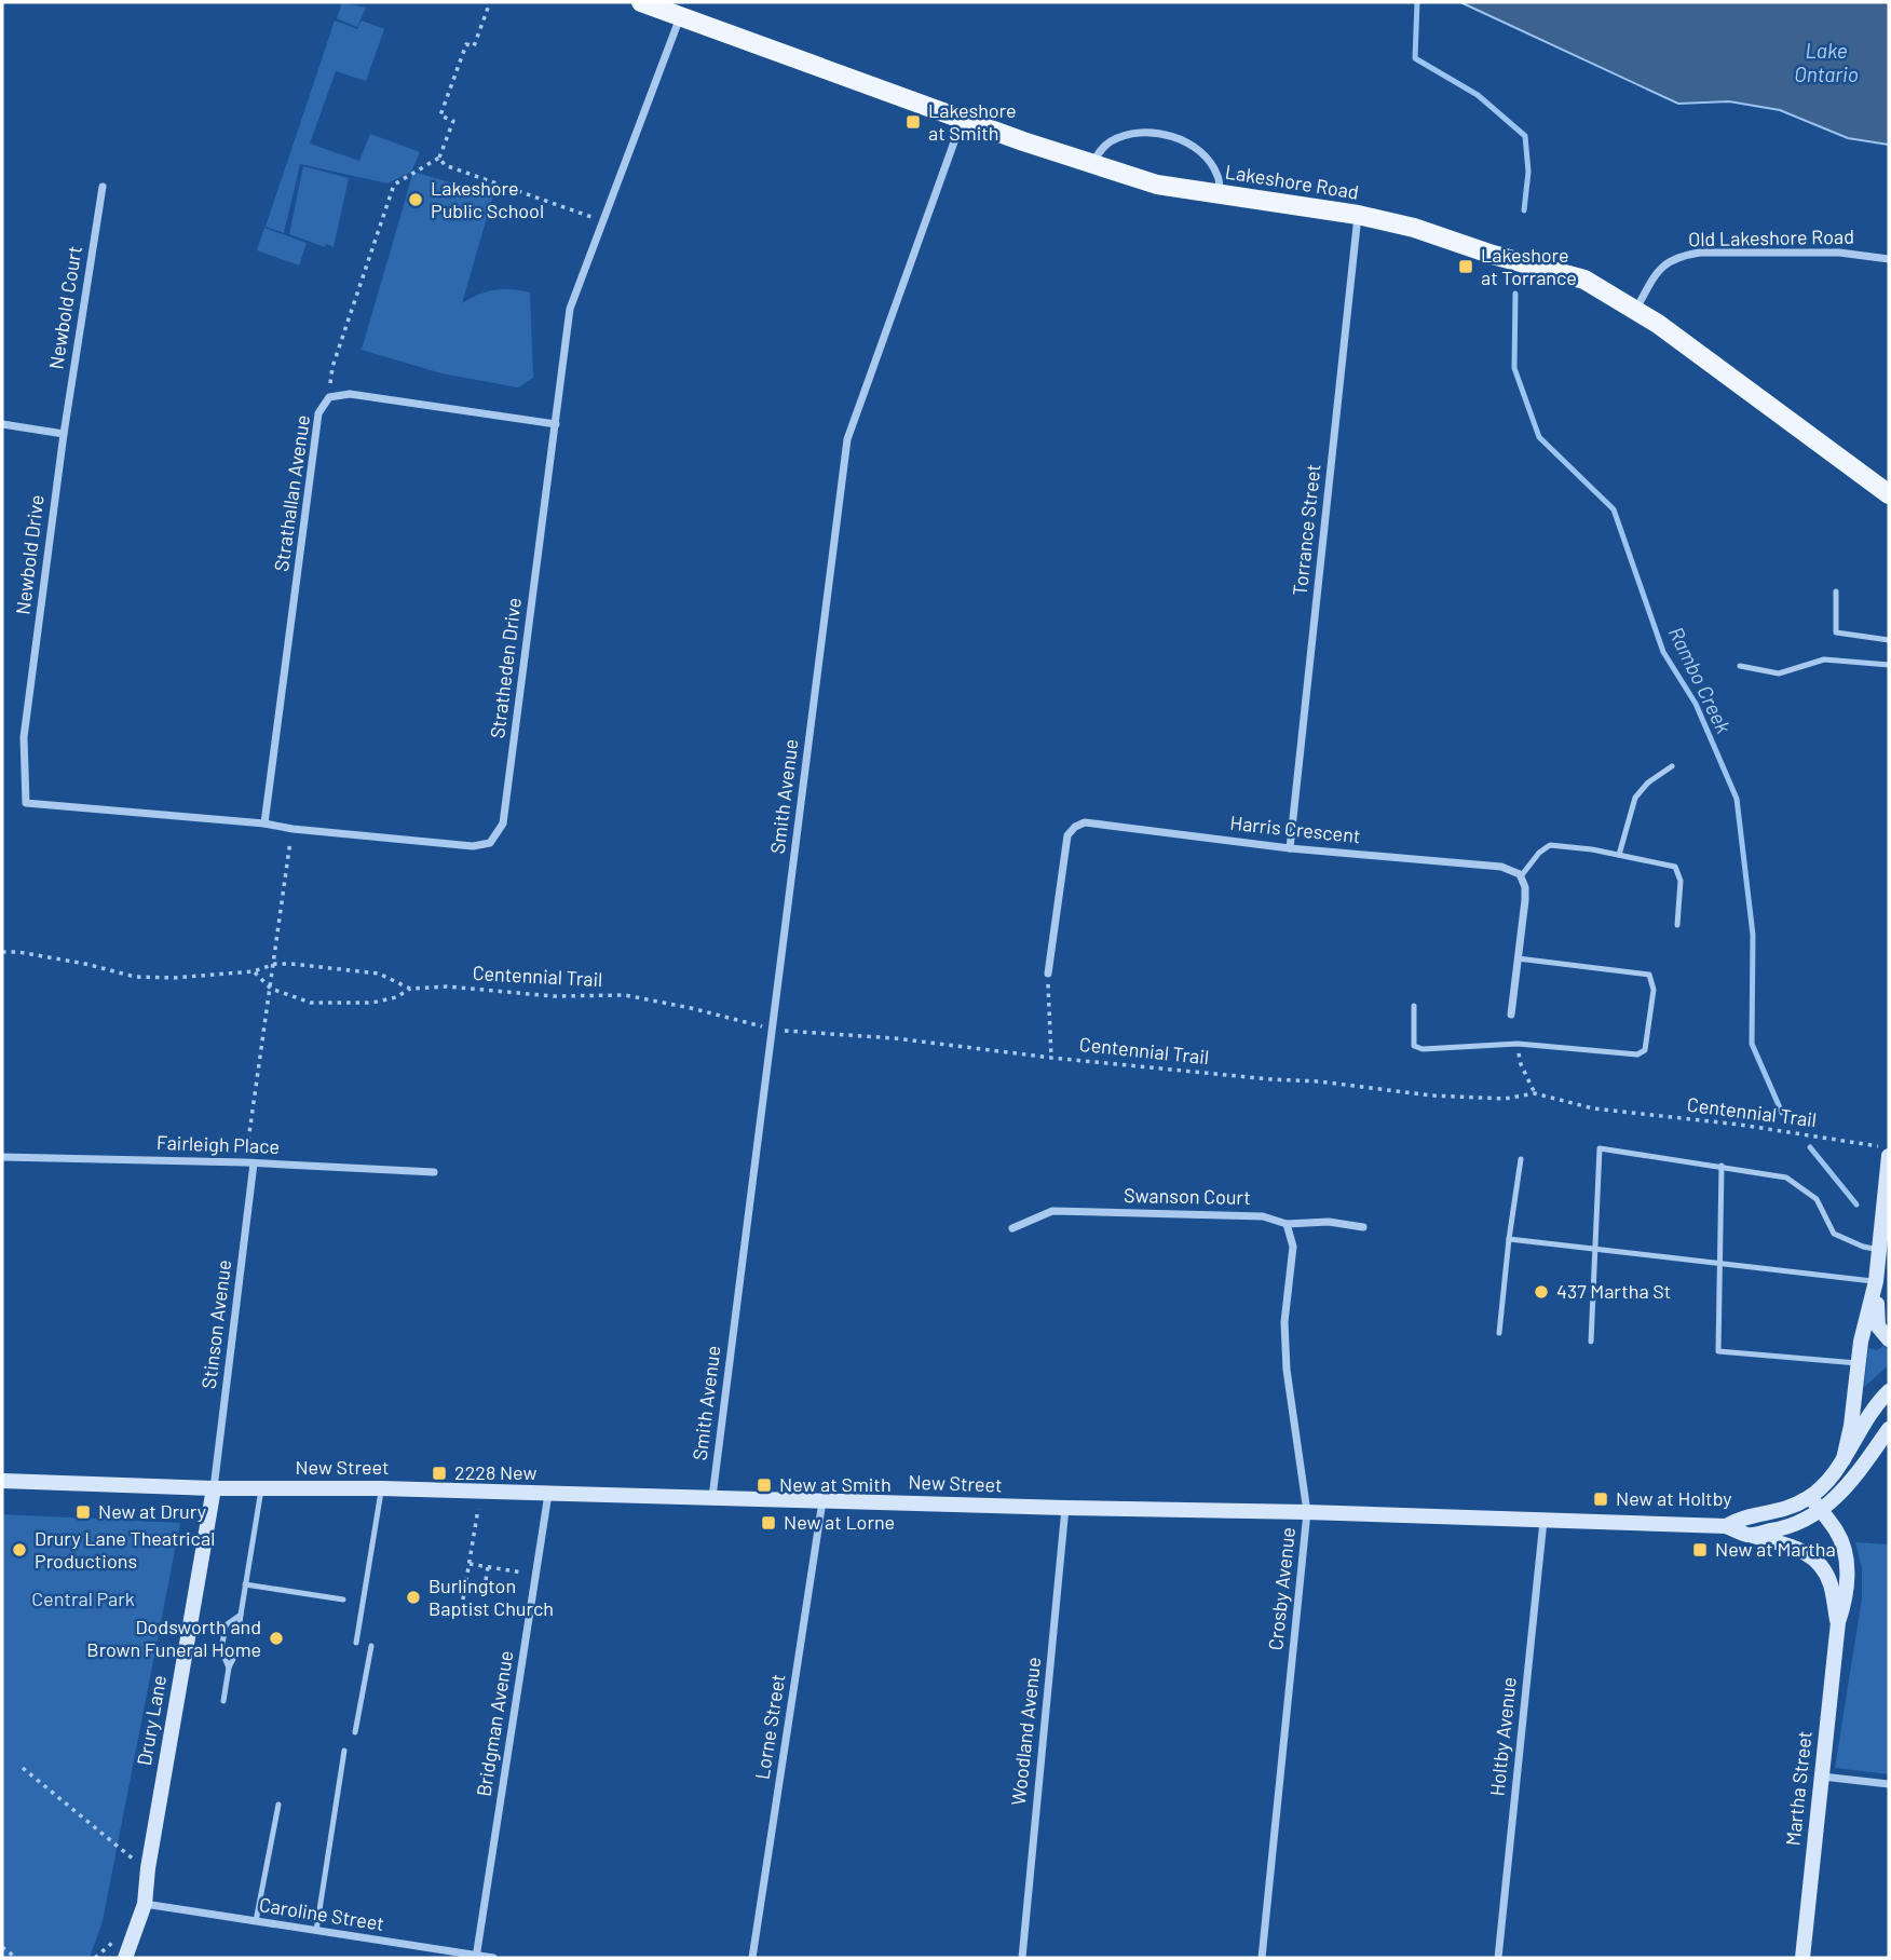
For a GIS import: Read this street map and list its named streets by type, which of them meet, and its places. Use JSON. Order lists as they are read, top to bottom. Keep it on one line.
{"streets":{"main road":["Lakeshore Road","New Street","Drury Lane","Martha Street"],"street":["Old Lakeshore Road","Newbold Court","Strathallan Avenue","Torrance Street","Newbold Drive","Stratheden Drive","Smith Avenue","Harris Crescent","Fairleigh Place","Swanson Court","Stinson Avenue","Crosby Avenue","Bridgman Avenue","Lorne Street","Woodland Avenue","Holtby Avenue","Caroline Street"],"path":["Centennial Trail"]},"crossings":[["Lakeshore Road","Old Lakeshore Road"],["Lakeshore Road","Torrance Street"],["Lakeshore Road","Stratheden Drive"],["Lakeshore Road","Smith Avenue"],["Newbold Court","Newbold Drive"],["Strathallan Avenue","Stratheden Drive"],["Torrance Street","Harris Crescent"],["Newbold Drive","Stratheden Drive"],["Smith Avenue","Centennial Trail"],["Smith Avenue","New Street"],["Fairleigh Place","Stinson Avenue"],["Swanson Court","Crosby Avenue"],["Stinson Avenue","New Street"],["Stinson Avenue","Drury Lane"],["New Street","Crosby Avenue"],["New Street","Drury Lane"],["New Street","Bridgman Avenue"],["New Street","Lorne Street"],["New Street","Woodland Avenue"],["New Street","Holtby Avenue"],["New Street","Martha Street"],["Drury Lane","Caroline Street"],["Bridgman Avenue","Caroline Street"]],"water":["Lake Ontario","Rambo Creek"],"parks":["Central Park"],"places":{"transit":["Lakeshore at Smith","Lakeshore at Torrance","2228 New","New at Smith","New at Holtby","New at Drury","New at Lorne","New at Martha"],"other":["Lakeshore Public School","437 Martha St","Drury Lane Theatrical Productions","Burlington Baptist Church","Dodsworth and Brown Funeral Home"]}}
